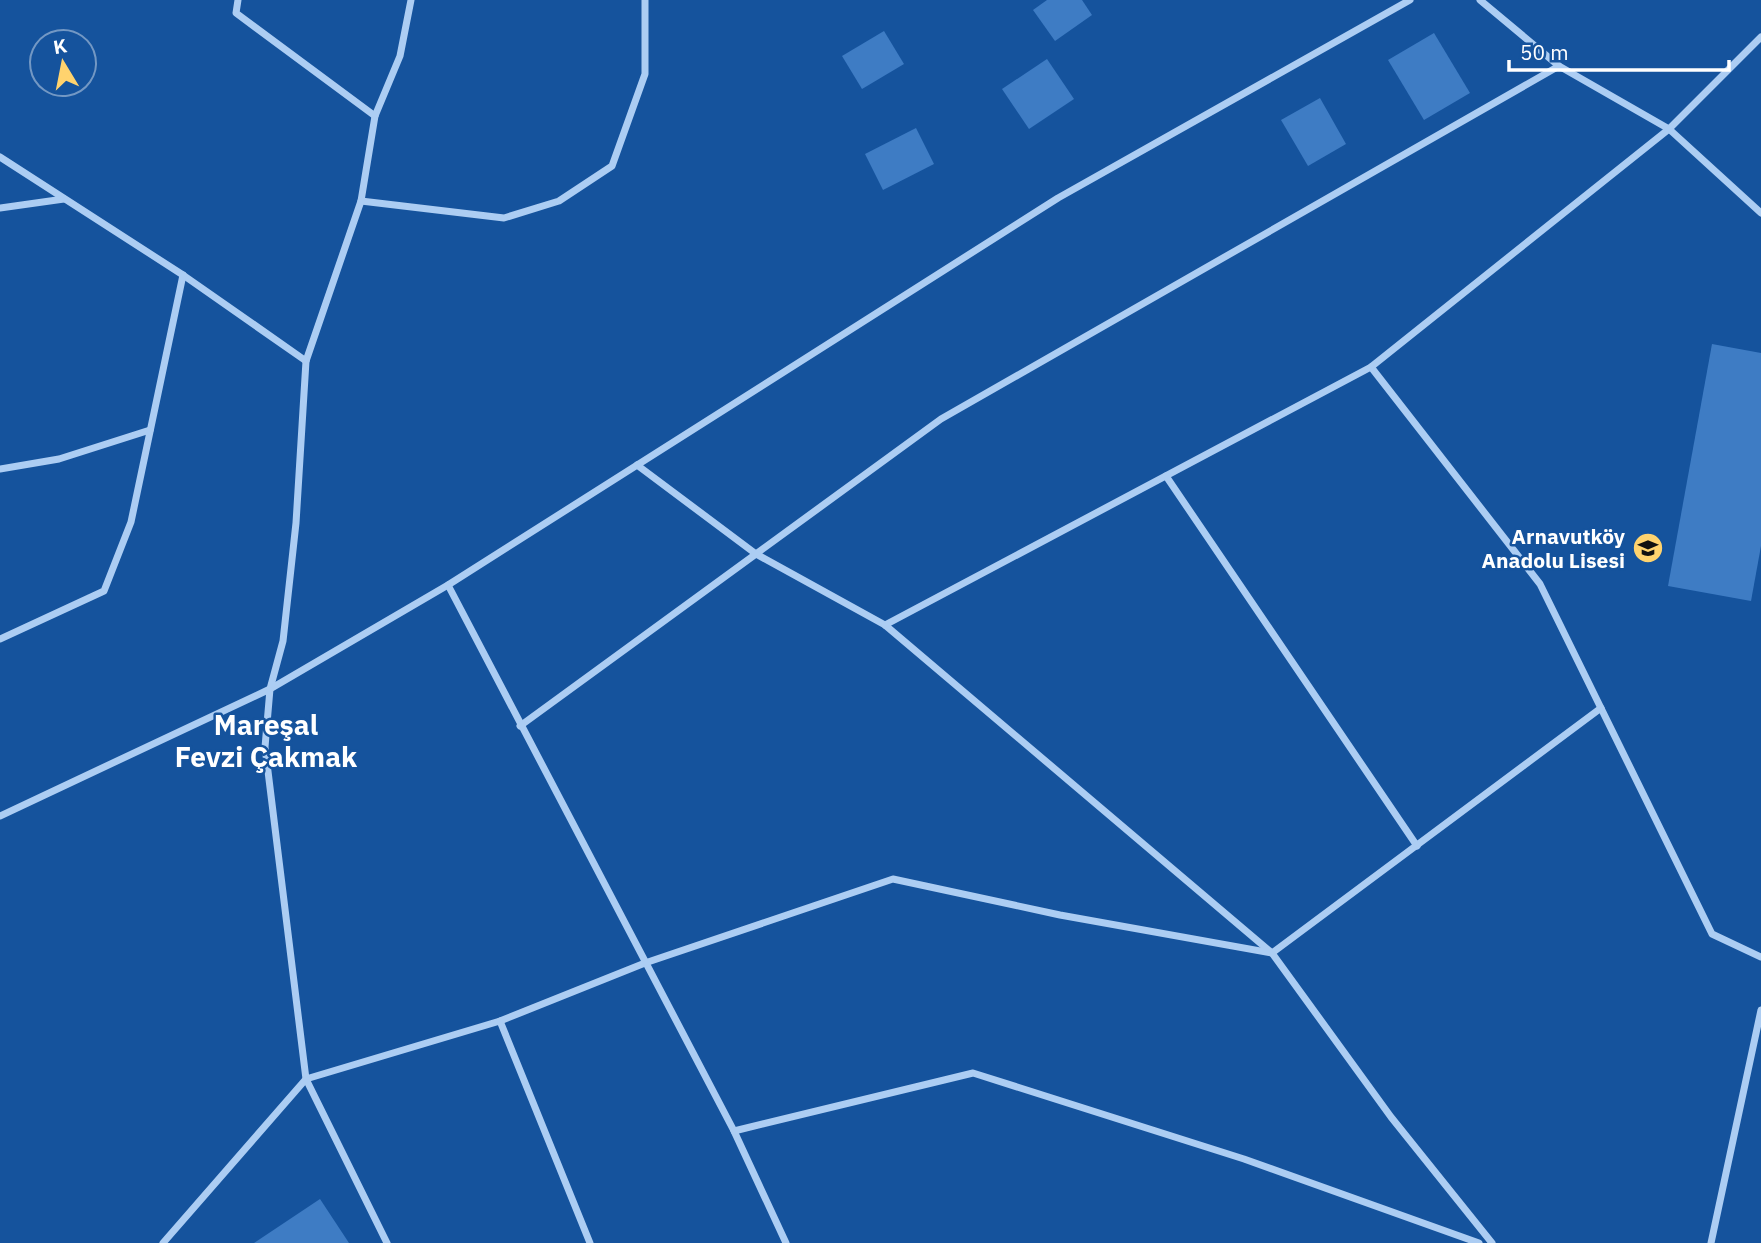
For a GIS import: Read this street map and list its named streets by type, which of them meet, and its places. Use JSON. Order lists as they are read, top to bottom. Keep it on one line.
{"districts":["Mareşal Fevzi Çakmak"],"places":{"school or university":["Arnavutköy Anadolu Lisesi"]},"scale_bar":"50 m","north":"top"}
